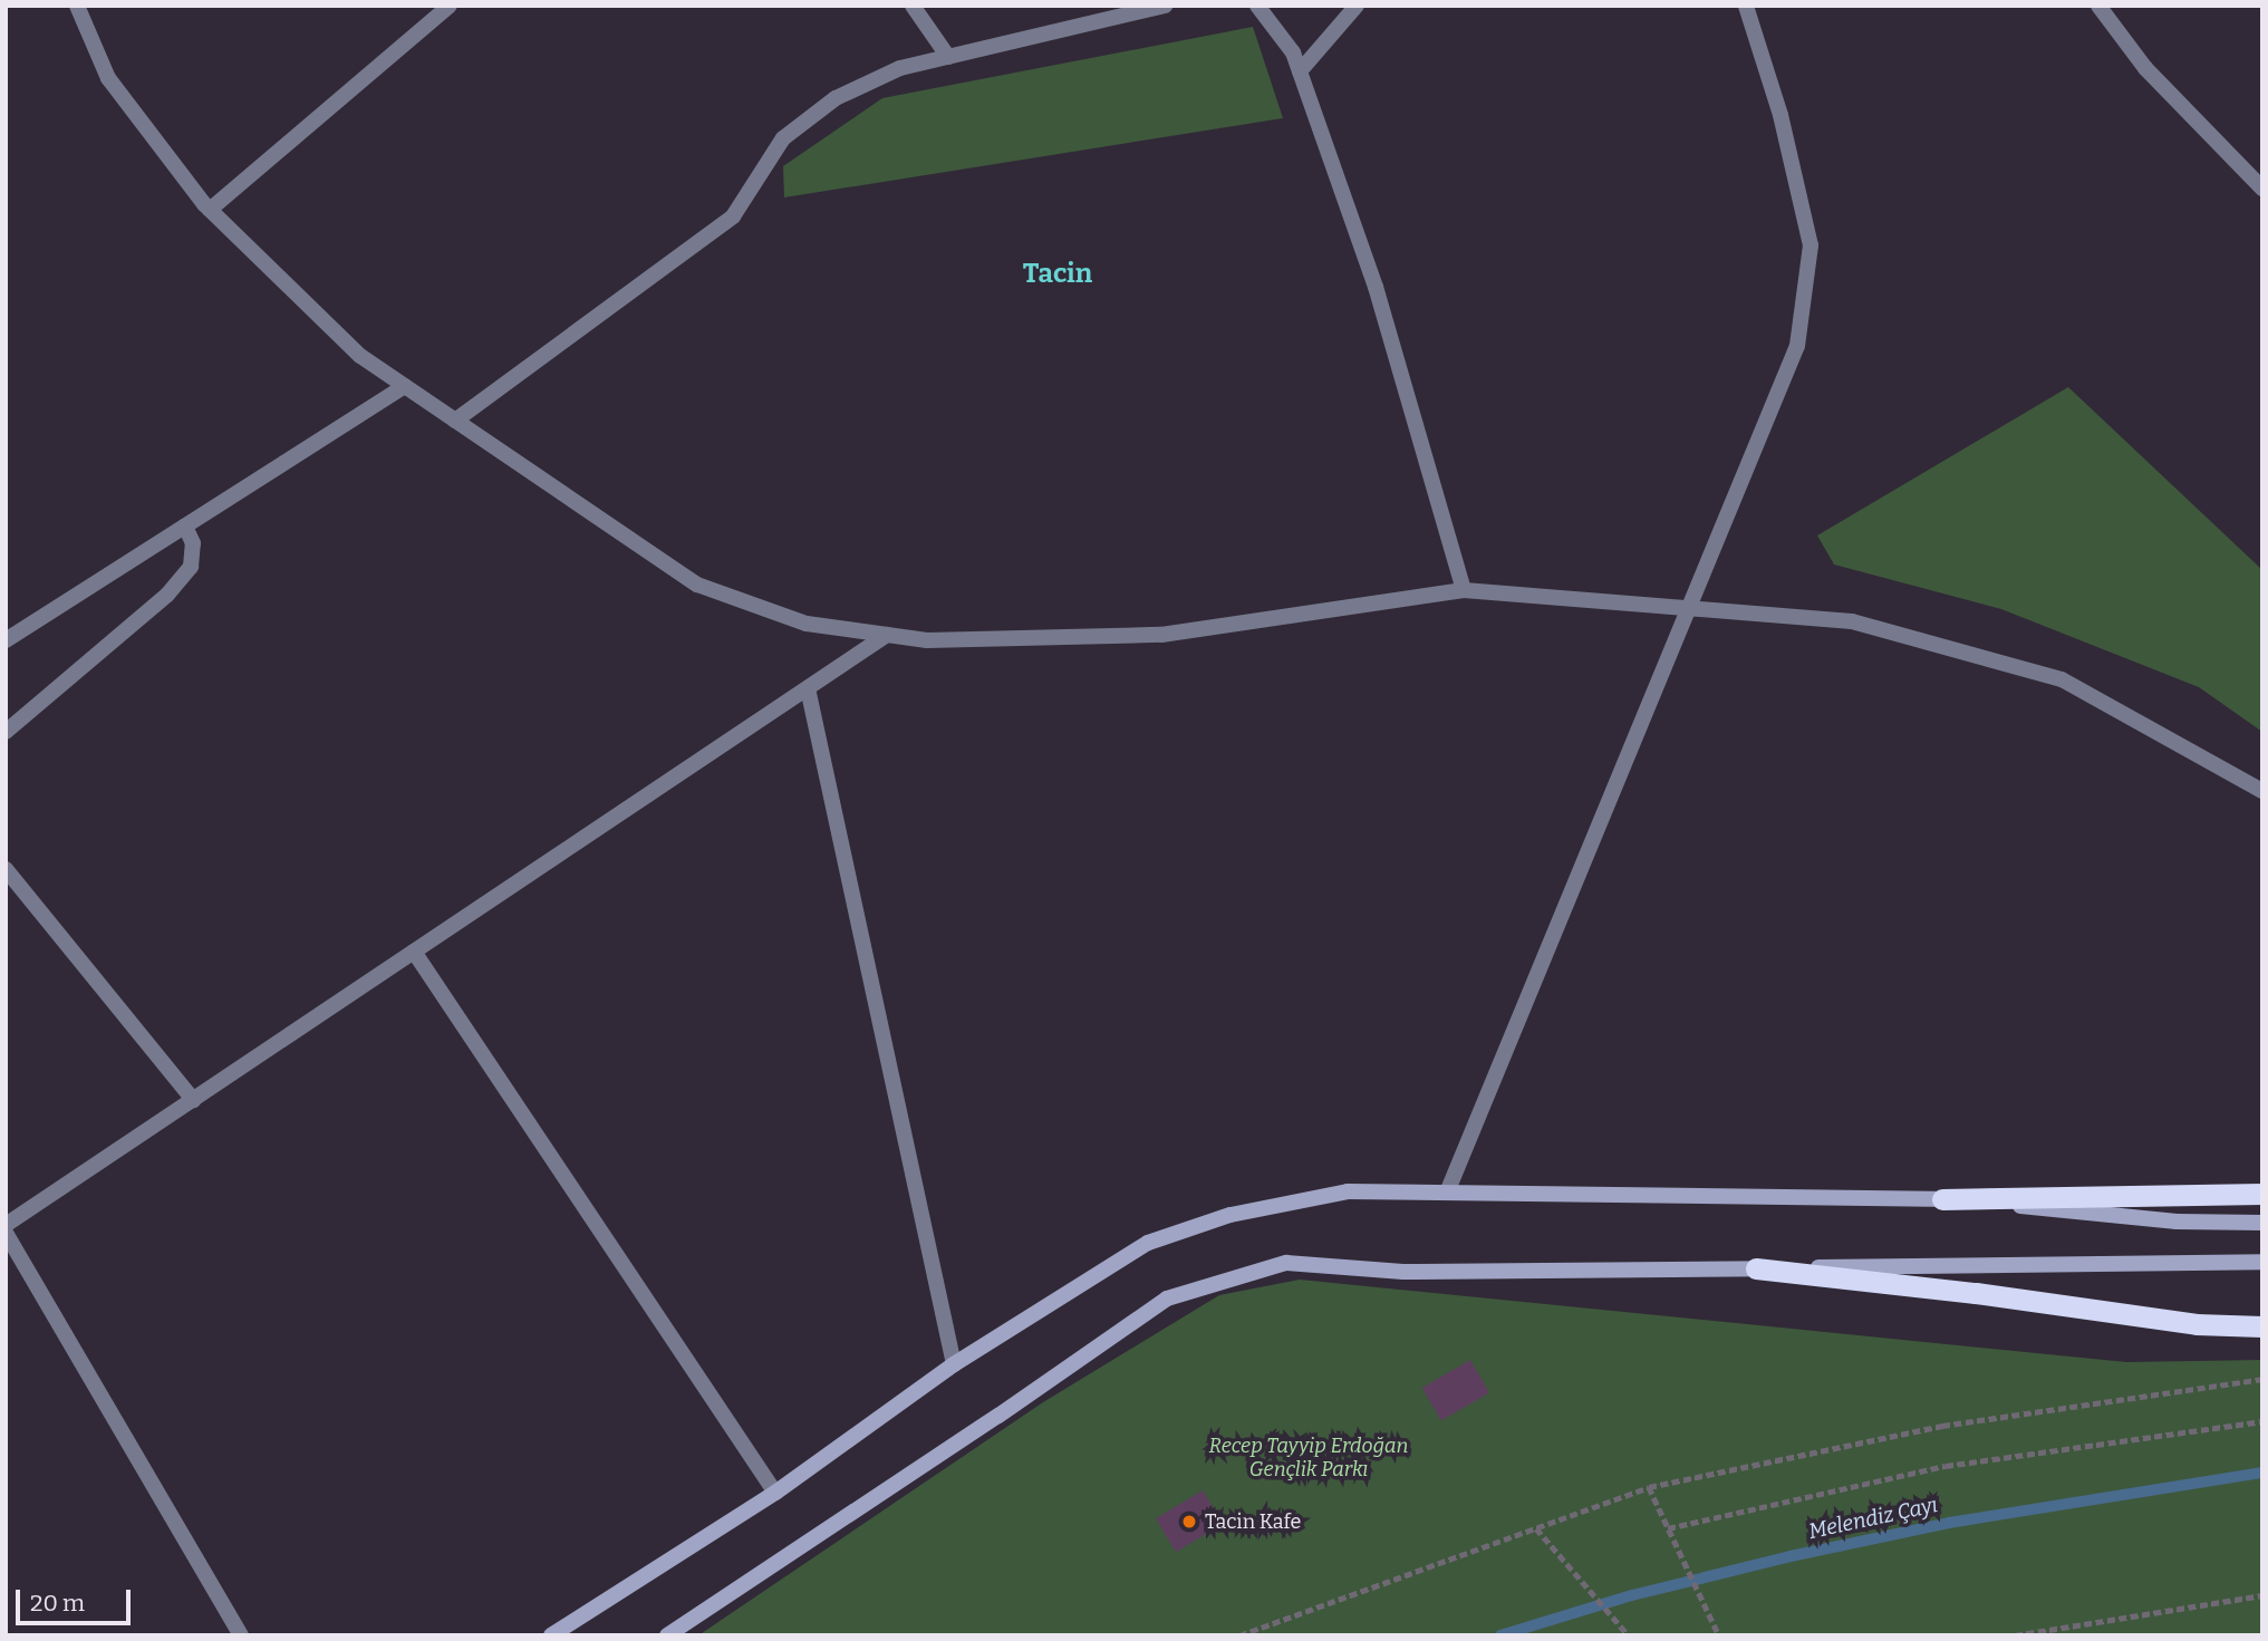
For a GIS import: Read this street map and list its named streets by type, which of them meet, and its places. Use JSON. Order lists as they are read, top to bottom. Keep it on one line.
{"districts":["Tacin"],"water":["Melendiz Çayı"],"parks":["Recep Tayyip Erdoğan Gençlik Parkı"],"places":["Tacin Kafe"],"scale_bar":"20 m"}
